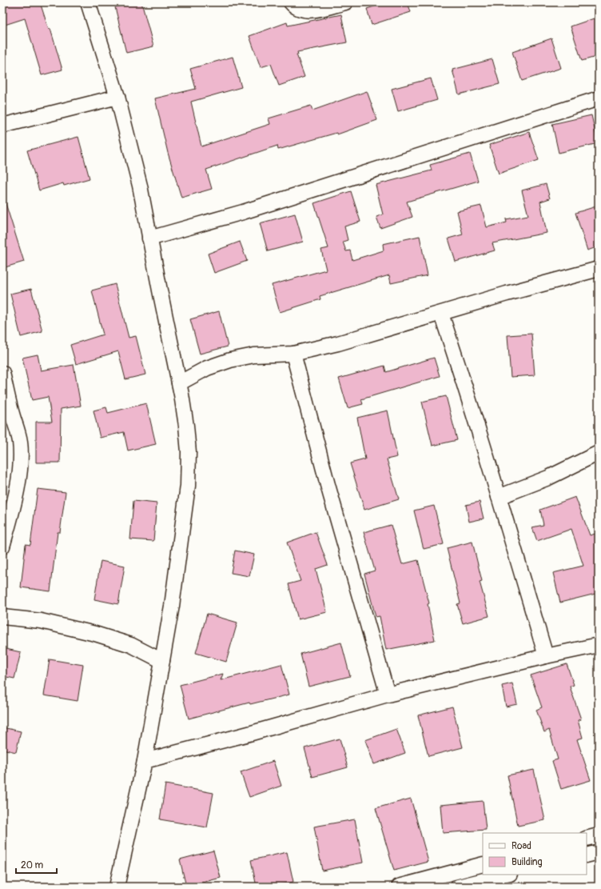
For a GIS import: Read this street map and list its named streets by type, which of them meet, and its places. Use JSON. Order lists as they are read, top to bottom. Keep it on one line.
{"legend":["Road","Building"],"scale_bar":"20 m"}
